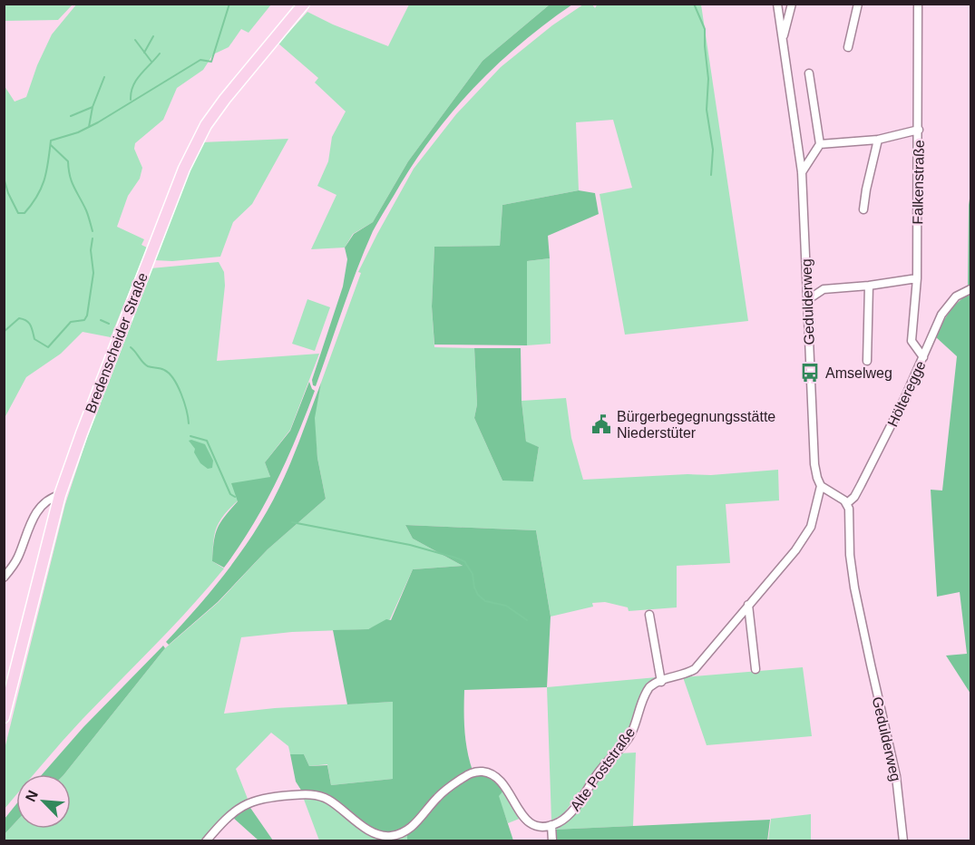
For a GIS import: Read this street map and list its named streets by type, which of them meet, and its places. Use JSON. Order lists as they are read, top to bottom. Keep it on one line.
{"streets":{"main road":["Bredenscheider Straße"],"street":["Falkenstraße","Gedulderweg","Hölteregge","Alte Poststraße"]},"crossings":[["Falkenstraße","Hölteregge"],["Gedulderweg","Hölteregge"],["Gedulderweg","Alte Poststraße"]],"places":{"bus stop":["Amselweg"],"public building":["Bürgerbegegnungsstätte Niederstüter"]},"north":"top left"}
